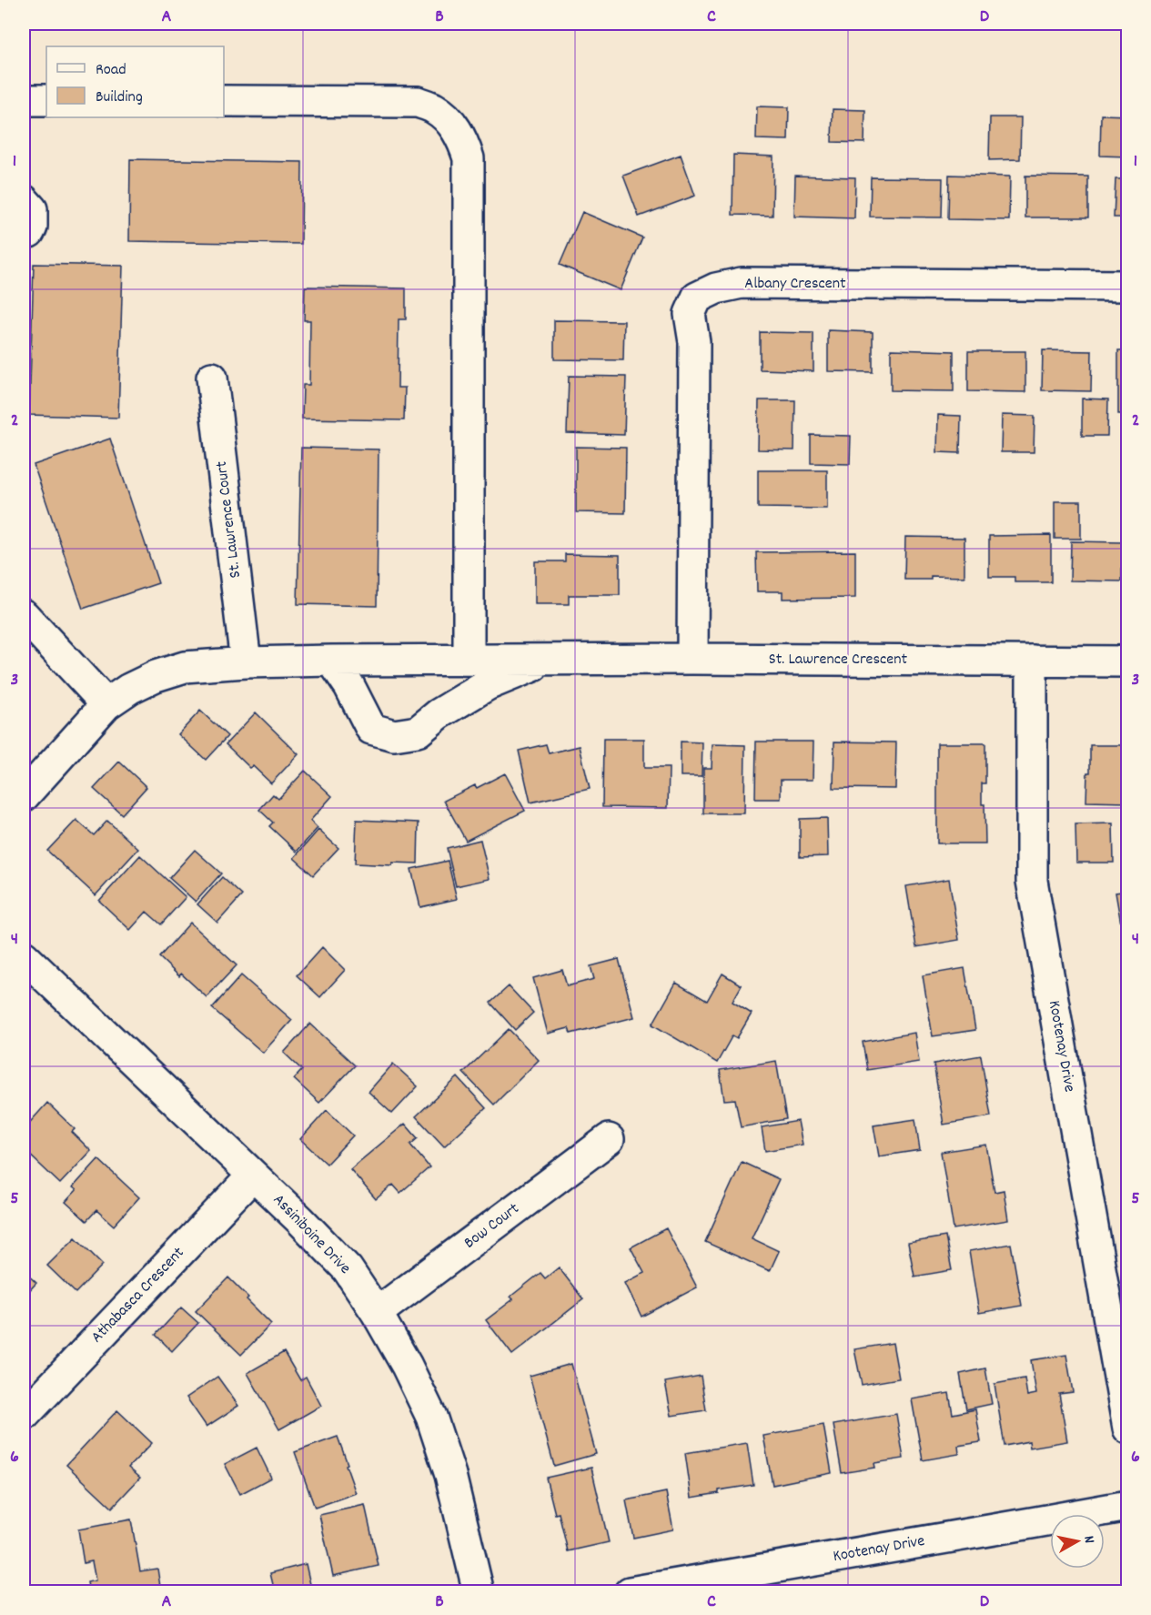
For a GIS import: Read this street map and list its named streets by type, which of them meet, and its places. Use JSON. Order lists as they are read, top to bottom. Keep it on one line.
{"streets":{"street":["Albany Crescent","St. Lawrence Court","St. Lawrence Crescent","Kootenay Drive","Bow Court","Assiniboine Drive","Athabasca Crescent"]},"crossings":[["Albany Crescent","St. Lawrence Crescent"],["St. Lawrence Court","St. Lawrence Crescent"],["St. Lawrence Crescent","Kootenay Drive"],["Bow Court","Assiniboine Drive"],["Assiniboine Drive","Athabasca Crescent"]],"legend":["Road","Building"],"north":"right","grid":{"columns":["A","B","C","D"],"rows":["1","2","3","4","5","6"]}}
